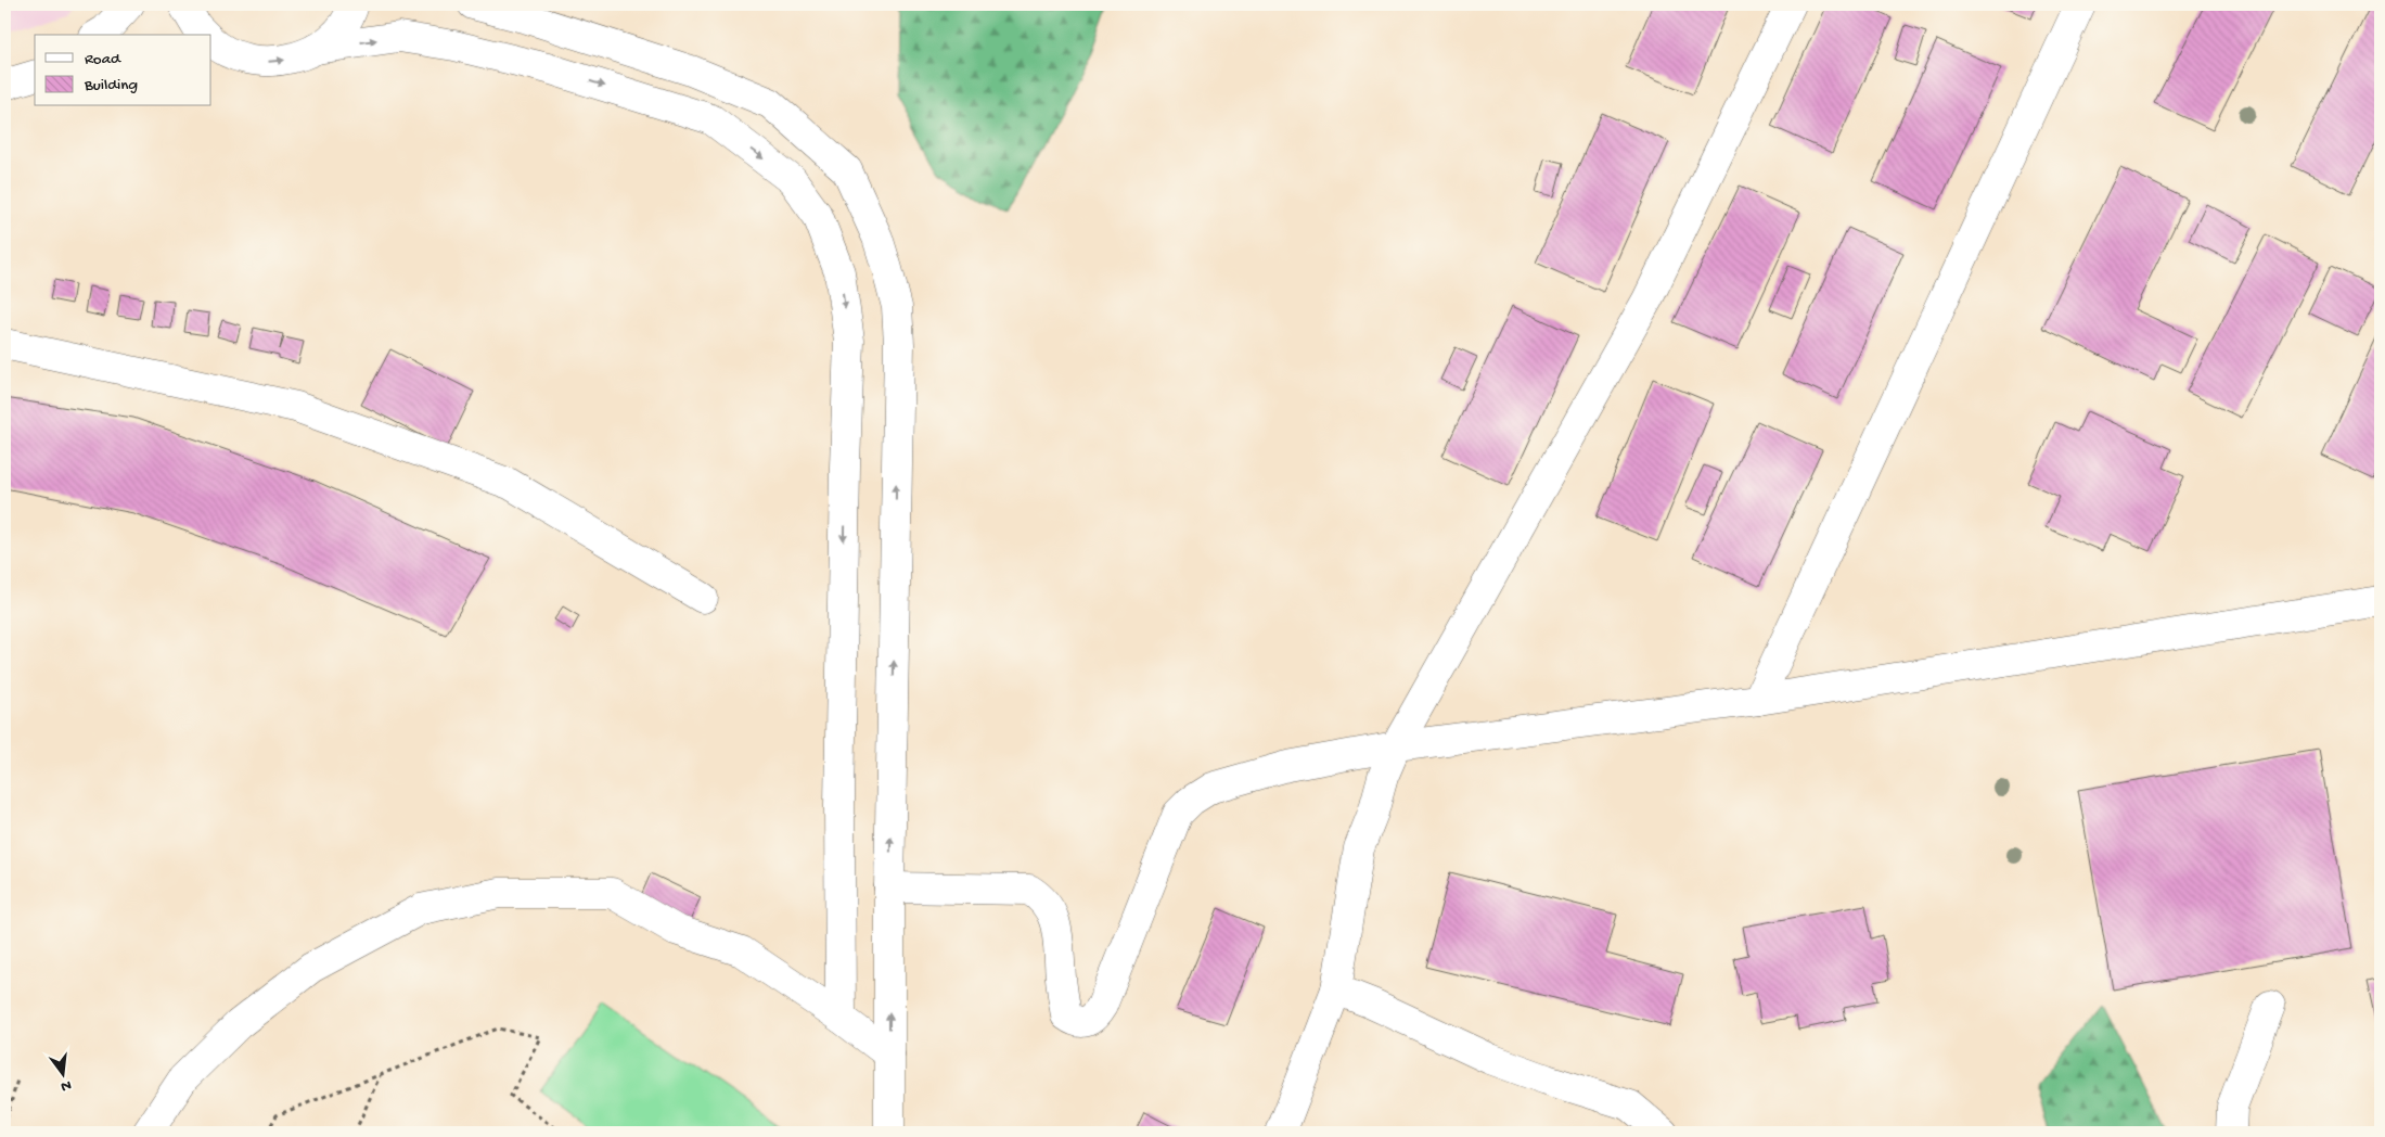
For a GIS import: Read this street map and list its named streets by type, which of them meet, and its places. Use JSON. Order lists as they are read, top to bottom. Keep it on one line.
{"legend":["Road","Building"],"north":"bottom"}
